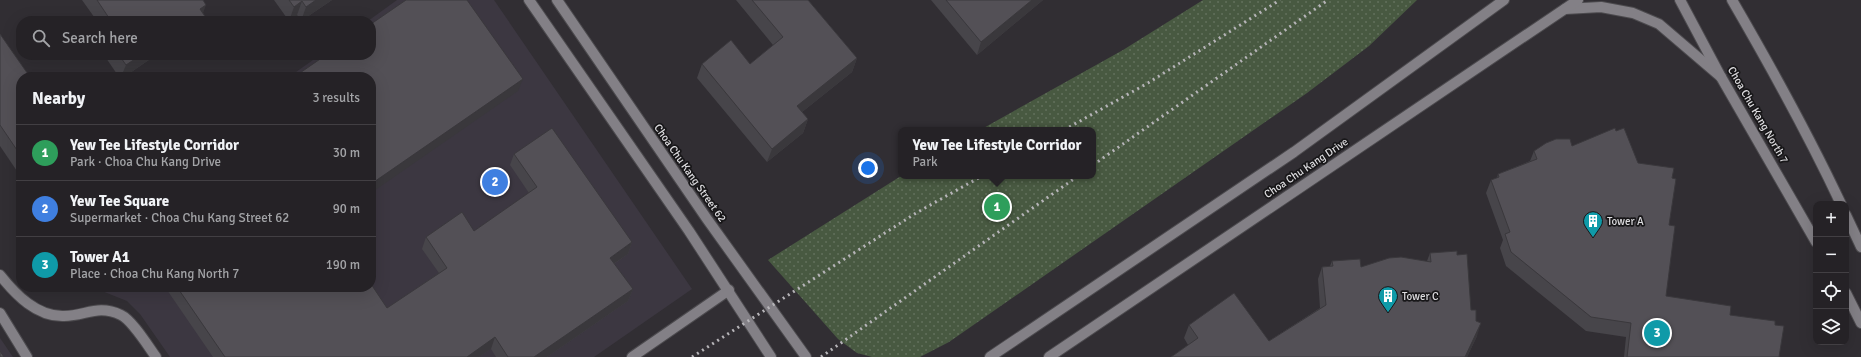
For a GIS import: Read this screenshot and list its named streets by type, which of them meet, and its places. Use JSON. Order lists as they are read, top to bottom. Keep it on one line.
{"streets":{"street":["Choa Chu Kang North 7","Choa Chu Kang Drive","Choa Chu Kang Street 62"]},"places":{"building":["Tower A","Tower C"]},"page":{"search":"Search here","heading":["Nearby","3 results"],"list":[{"mark":"1","name":"Yew Tee Lifestyle Corridor","note":"Park · Choa Chu Kang Drive","value":"30 m"},{"mark":"2","name":"Yew Tee Square","note":"Supermarket · Choa Chu Kang Street 62","value":"90 m"},{"mark":"3","name":"Tower A1","note":"Place · Choa Chu Kang North 7","value":"190 m"}],"popup":["Yew Tee Lifestyle Corridor","Park"],"pins":["2","1","3"],"map_buttons":["+","−"]}}
